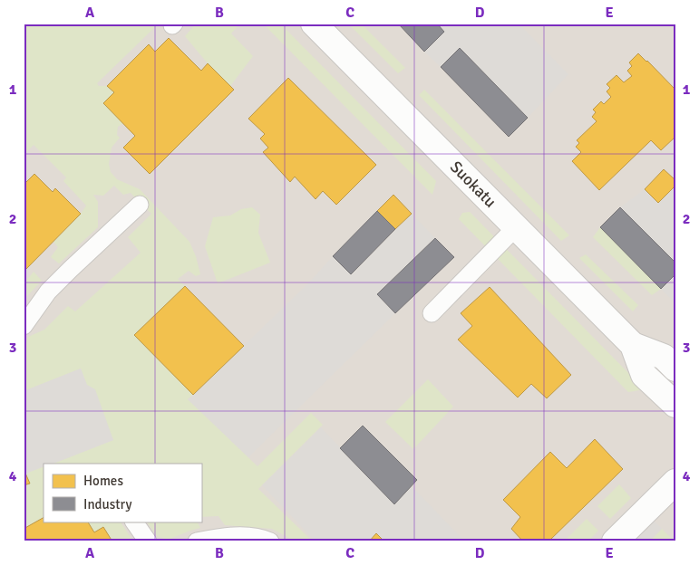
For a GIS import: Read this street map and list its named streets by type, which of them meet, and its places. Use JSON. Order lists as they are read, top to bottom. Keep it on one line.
{"streets":{"street":["Suokatu"]},"legend":["Homes","Industry"],"grid":{"columns":["A","B","C","D","E"],"rows":["1","2","3","4"]}}
